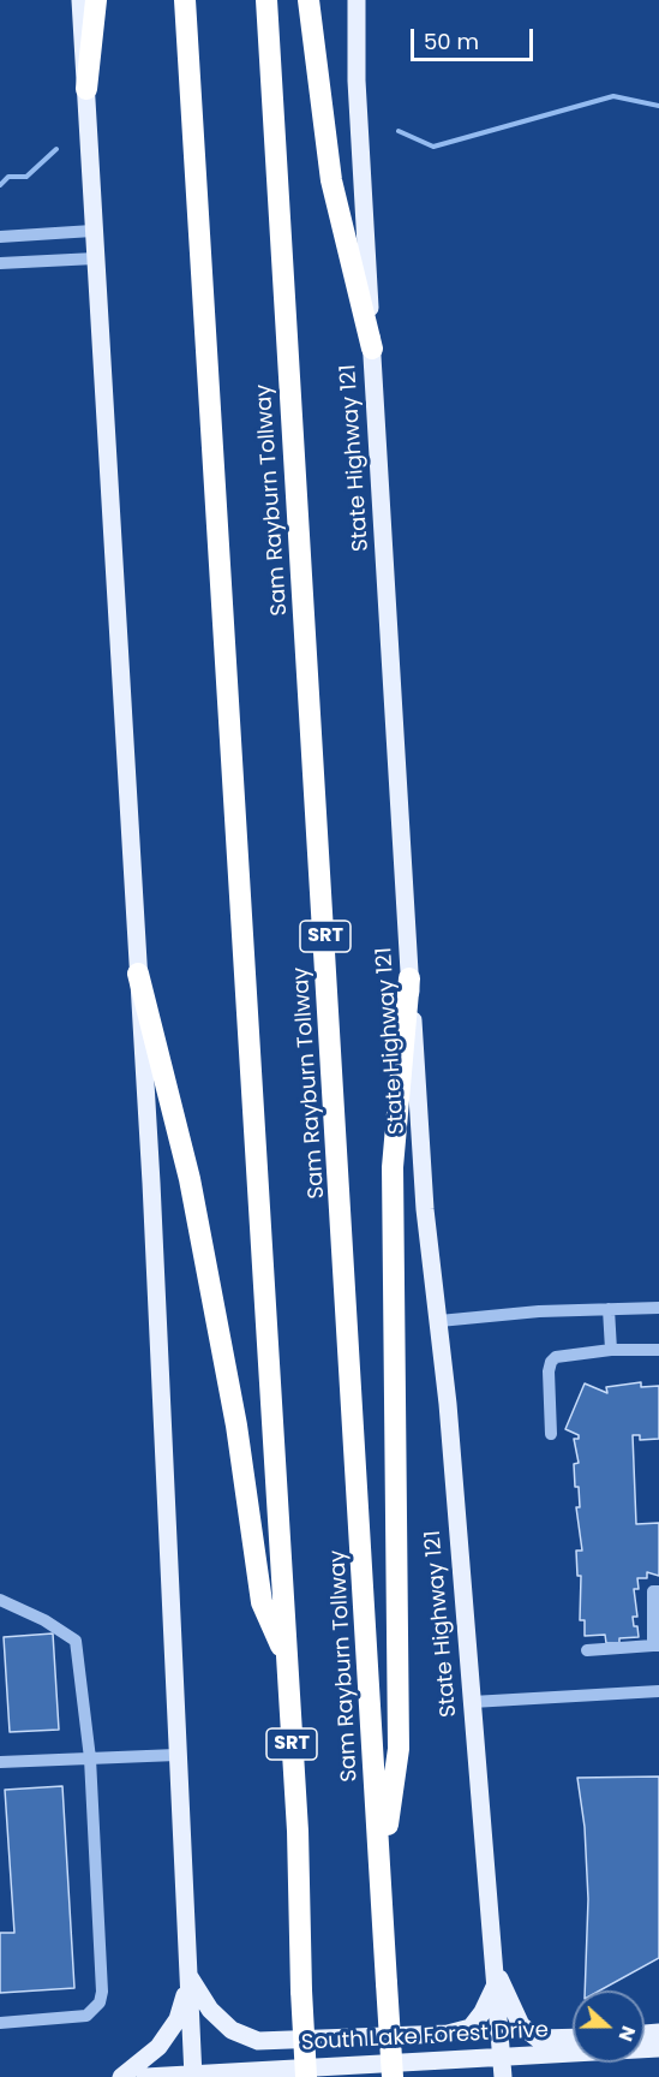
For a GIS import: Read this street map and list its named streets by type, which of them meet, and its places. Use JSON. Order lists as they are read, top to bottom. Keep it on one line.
{"streets":{"highway":["Sam Rayburn Tollway","SRT"],"main road":["State Highway 121","South Lake Forest Drive"]},"crossings":[["State Highway 121","South Lake Forest Drive"]],"scale_bar":"50 m","north":"right"}
